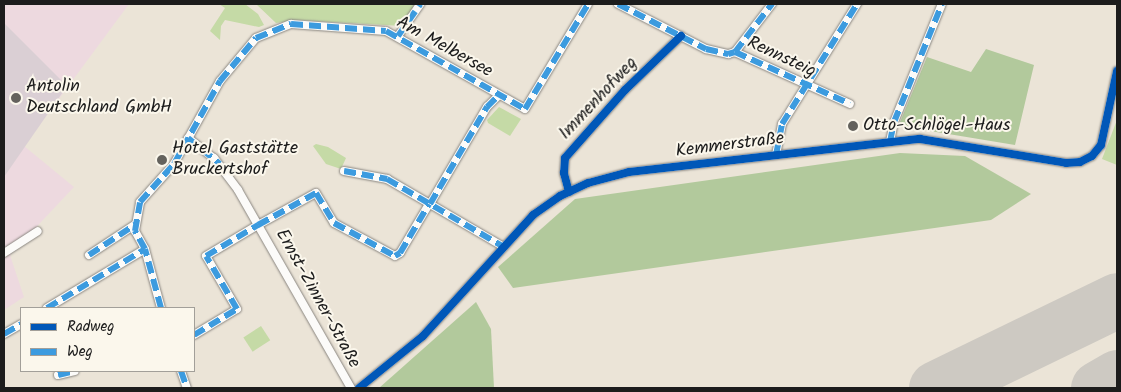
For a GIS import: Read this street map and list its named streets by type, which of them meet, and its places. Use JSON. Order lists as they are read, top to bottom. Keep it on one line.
{"streets":{"street":["Am Melbersee","Rennsteig","Immenhofweg","Kemmerstraße","Ernst-Zinner-Straße"]},"crossings":[["Am Melbersee","Ernst-Zinner-Straße"],["Rennsteig","Immenhofweg"],["Rennsteig","Kemmerstraße"],["Immenhofweg","Kemmerstraße"]],"places":["Antolin Deutschland GmbH","Otto-Schlögel-Haus","Hotel Gaststätte Bruckertshof"],"legend":["Radweg","Weg"]}
